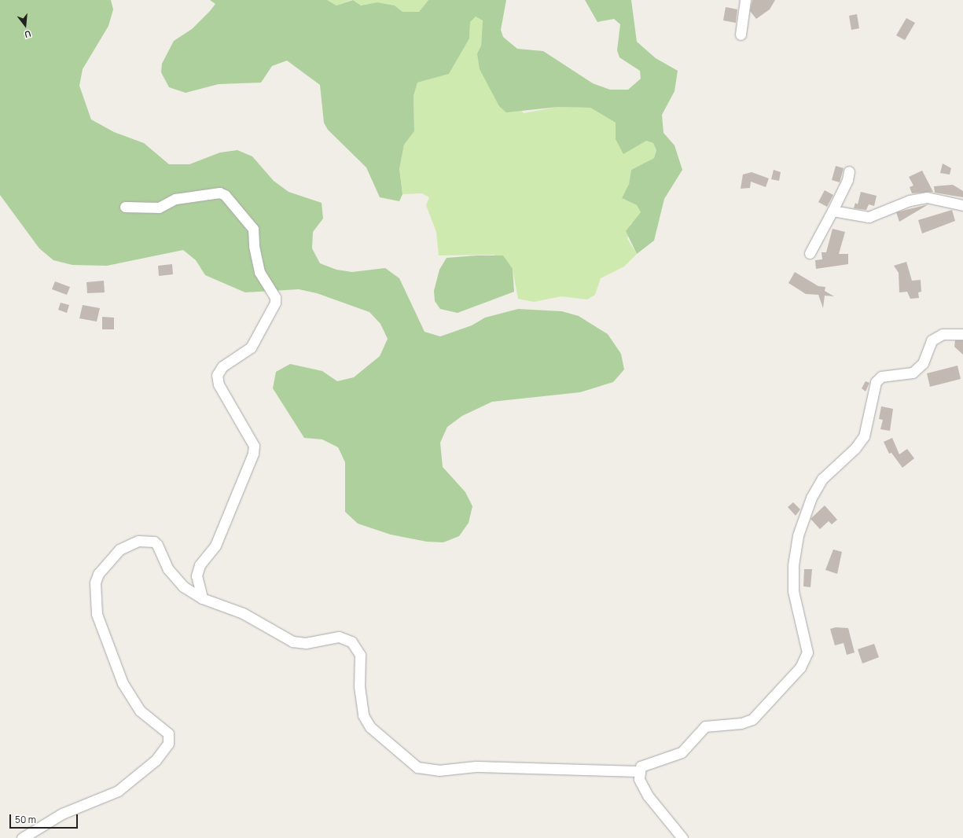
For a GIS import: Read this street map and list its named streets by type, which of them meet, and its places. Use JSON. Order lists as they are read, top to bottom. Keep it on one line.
{"scale_bar":"50 m","north":"bottom"}
